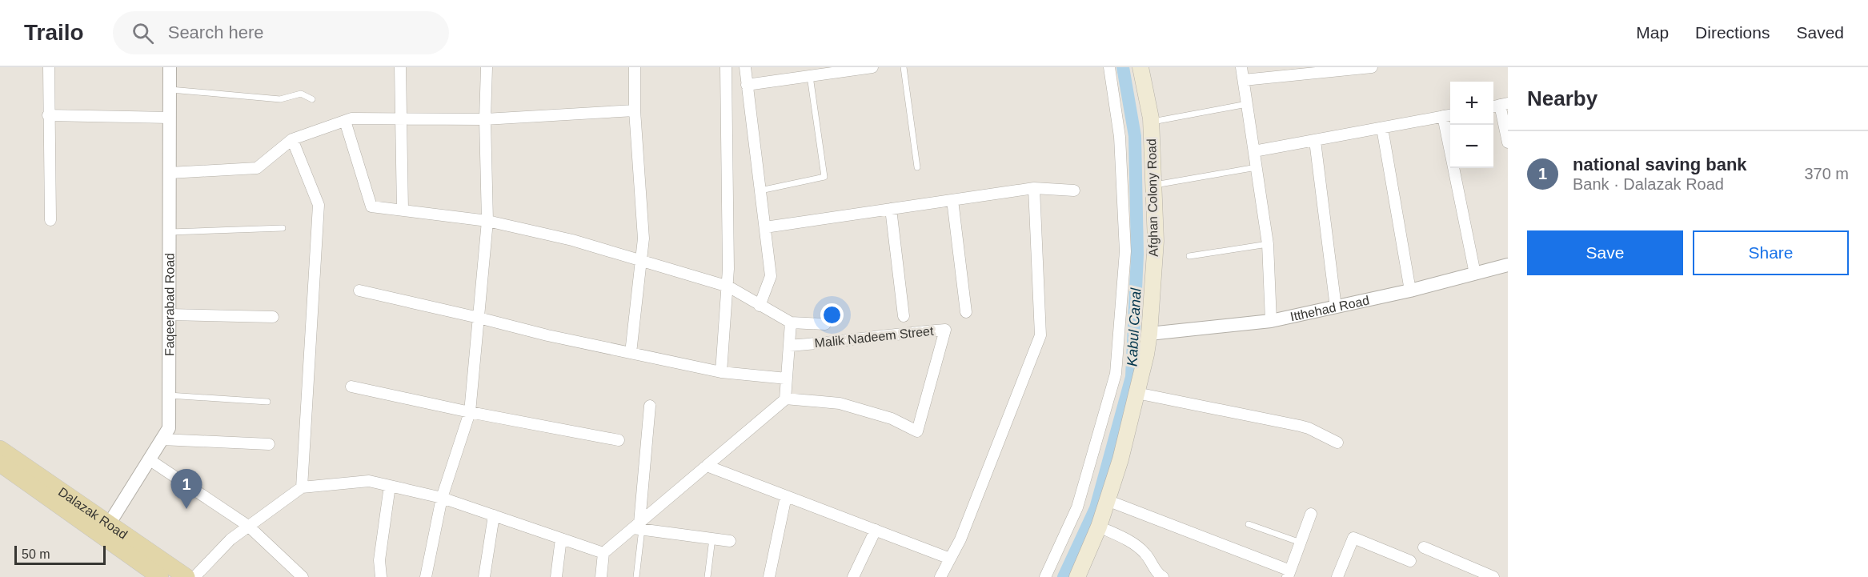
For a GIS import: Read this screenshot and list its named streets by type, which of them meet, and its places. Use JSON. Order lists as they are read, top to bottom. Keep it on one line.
{"streets":{"main road":["Afghan Colony Road","Dalazak Road"],"street":["Faqeerabad Road","Itthehad Road","Malik Nadeem Street"]},"crossings":[["Afghan Colony Road","Itthehad Road"],["Faqeerabad Road","Dalazak Road"]],"water":["Kabul Canal"],"scale_bar":"50 m","page":{"header":"Trailo","search":"Search here","nav":["Map","Directions","Saved"],"heading":"Nearby","map_buttons":["+","−"],"list":[{"mark":"1","name":"national saving bank","note":"Bank · Dalazak Road","value":"370 m"}],"buttons":["Save","Share"],"pins":"1","scale":"50 m"}}
